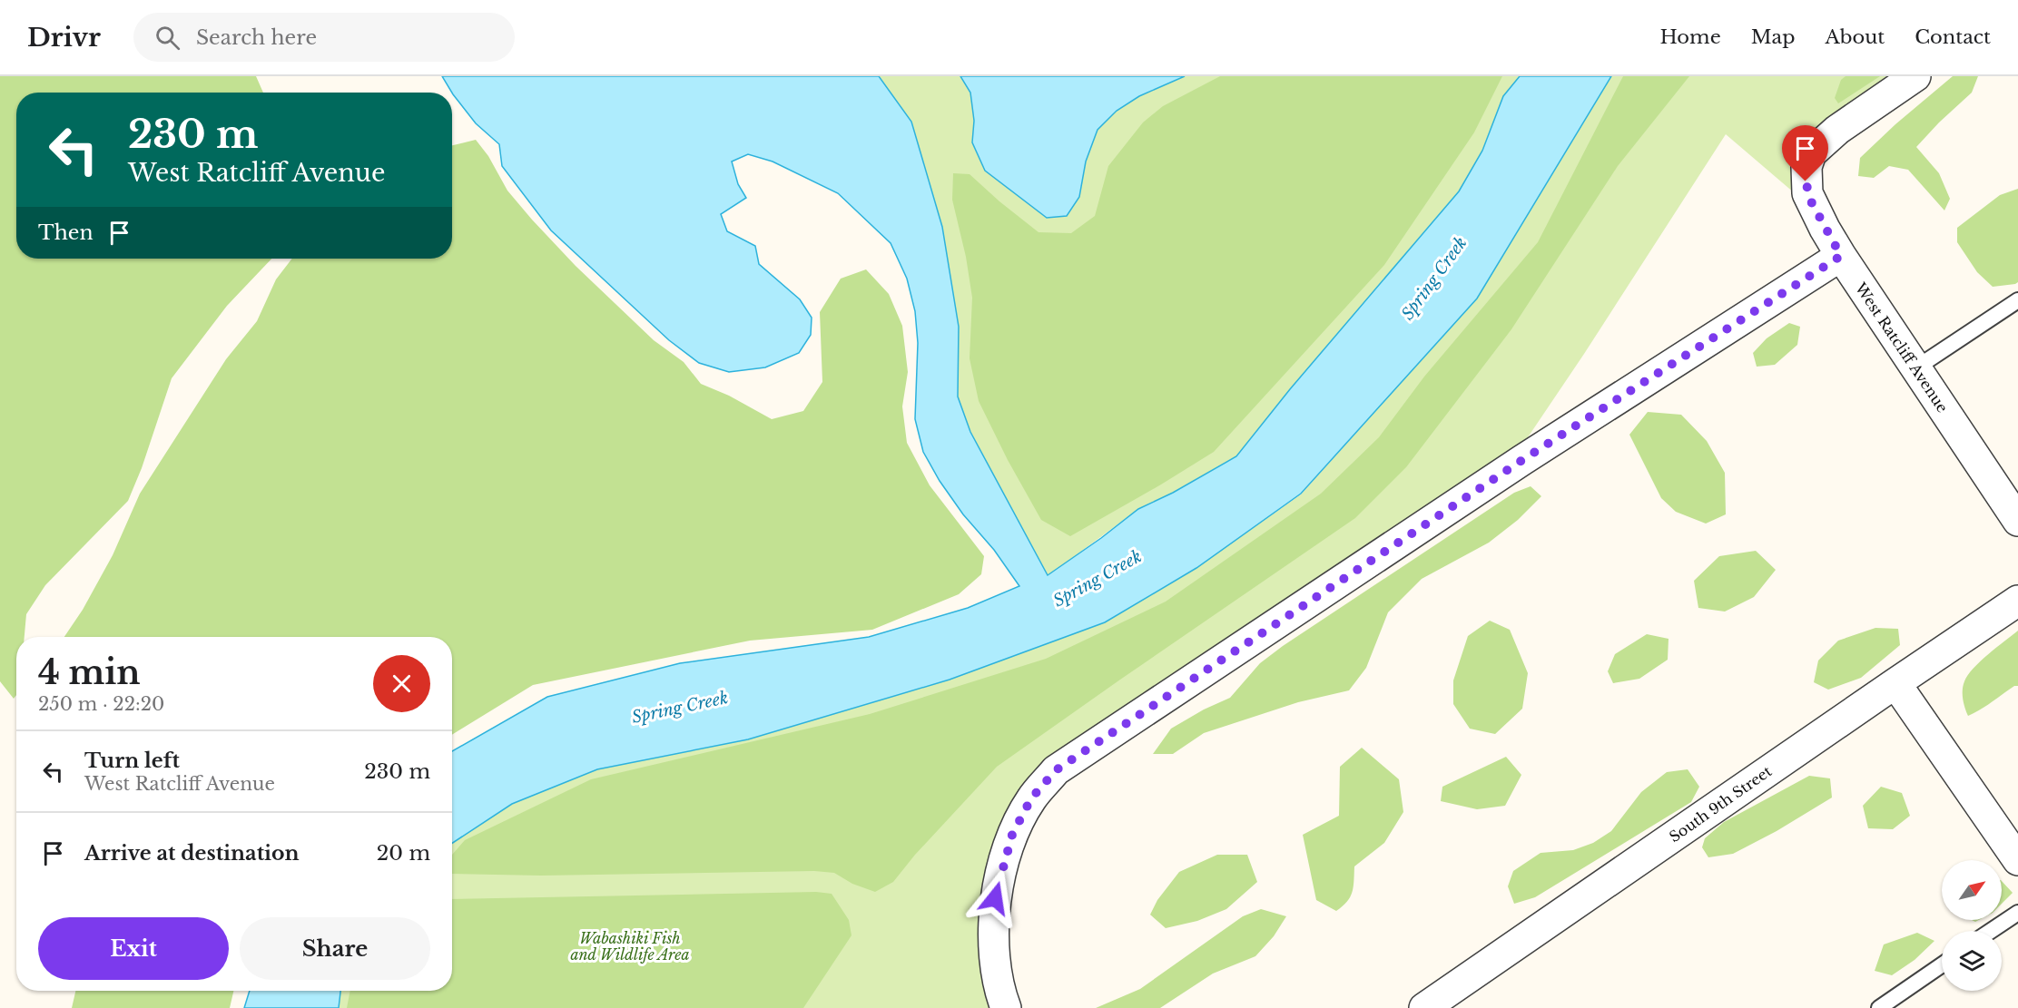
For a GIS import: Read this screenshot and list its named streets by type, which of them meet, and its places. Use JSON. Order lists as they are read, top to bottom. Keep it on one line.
{"streets":{"street":["West Ratcliff Avenue","South 9th Street"]},"water":["Spring Creek"],"parks":["Wabashiki Fish and Wildlife Area"],"north":"top right","page":{"header":"Drivr","search":"Search here","nav":["Home","Map","About","Contact"],"turn":["230 m","West Ratcliff Avenue"],"then":"Then","heading":["4 min","250 m · 22:20"],"list":[{"name":"Turn left","note":"West Ratcliff Avenue","value":"230 m"},{"name":"Arrive at destination","value":"20 m"}],"buttons":["Exit","Share"]}}
